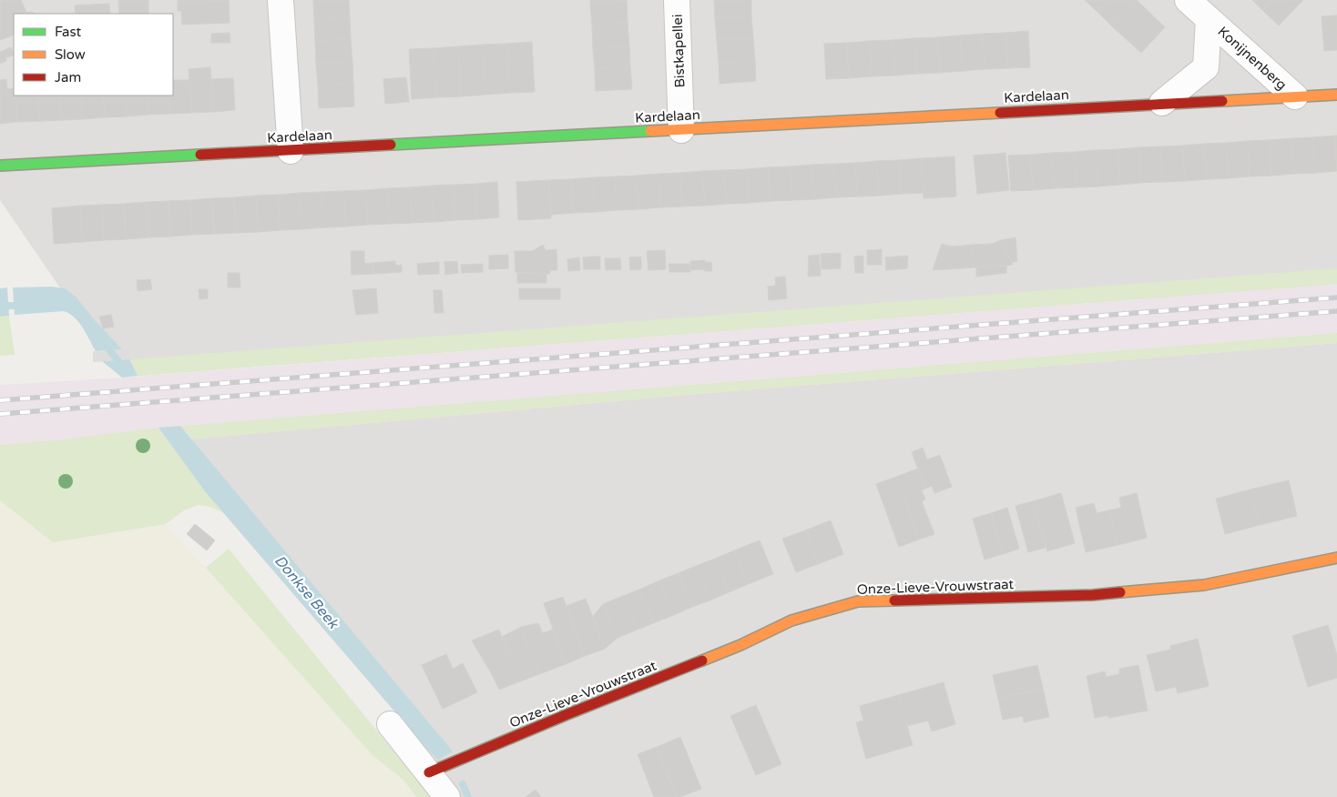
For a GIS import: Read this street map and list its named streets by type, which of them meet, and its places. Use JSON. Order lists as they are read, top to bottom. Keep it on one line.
{"streets":{"street":["Bistkapellei","Konijnenberg","Kardelaan","Onze-Lieve-Vrouwstraat"]},"crossings":[["Bistkapellei","Kardelaan"],["Konijnenberg","Kardelaan"]],"water":["Donkse Beek"],"legend":["Fast","Slow","Jam"]}
